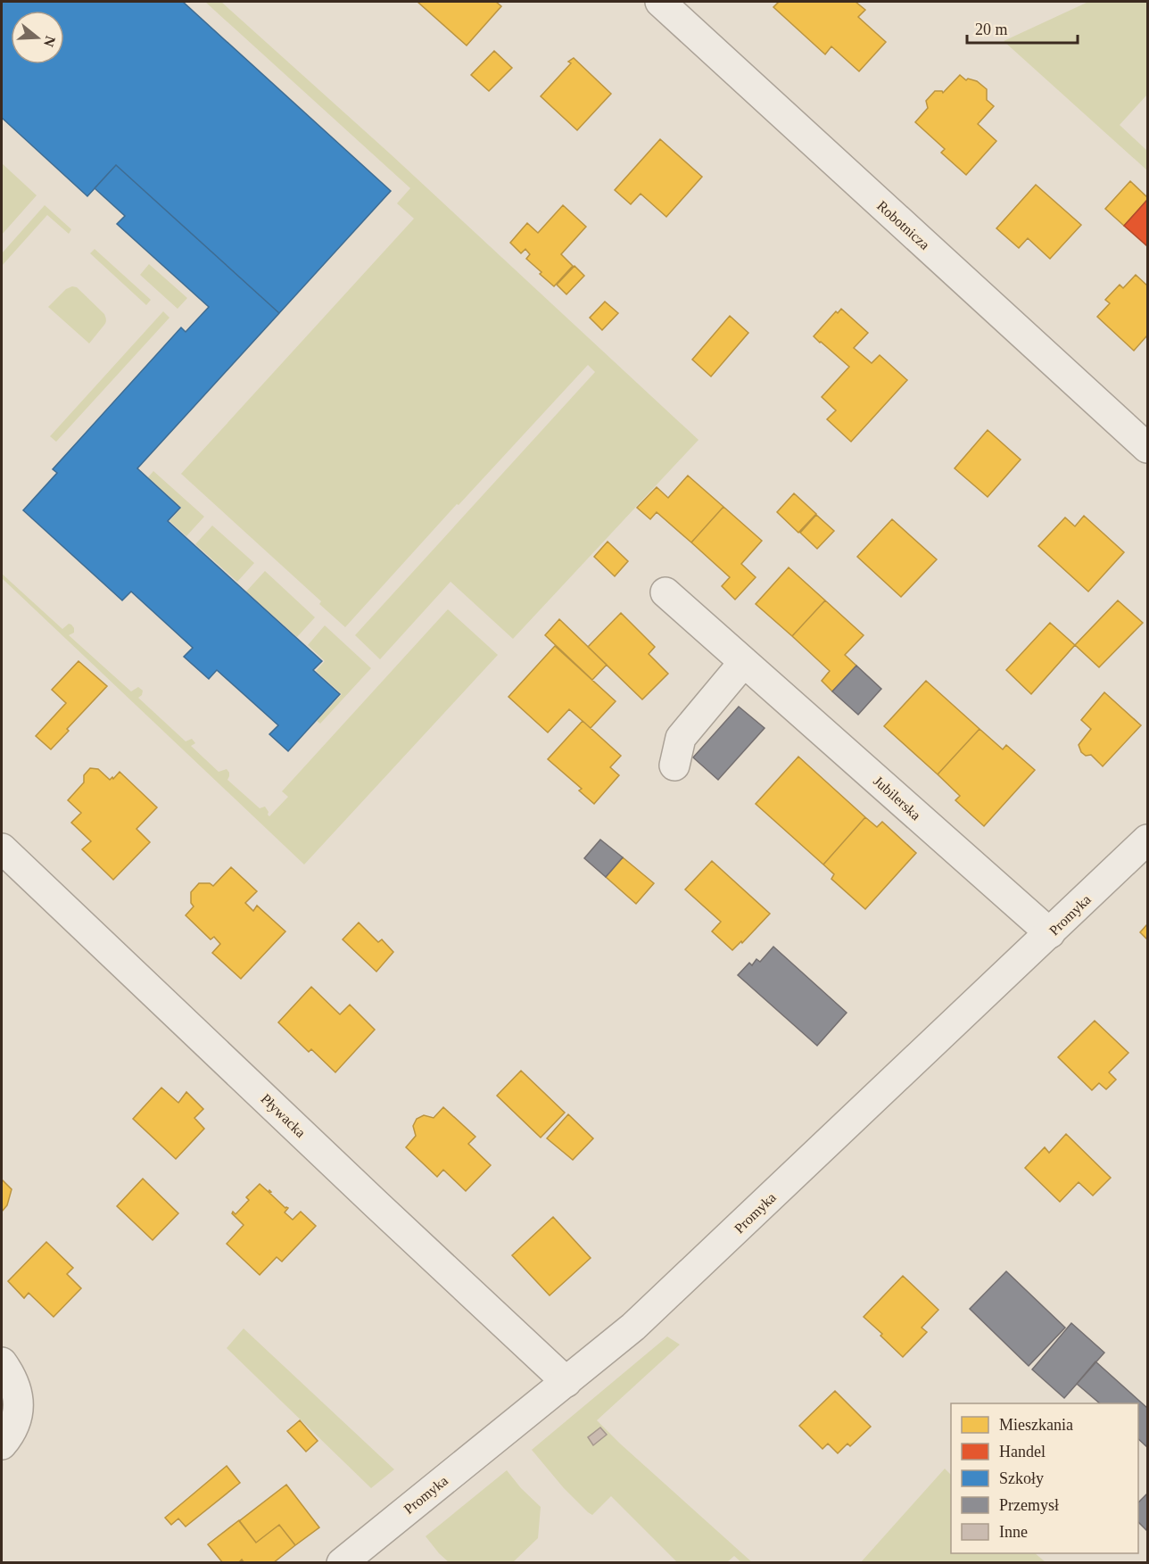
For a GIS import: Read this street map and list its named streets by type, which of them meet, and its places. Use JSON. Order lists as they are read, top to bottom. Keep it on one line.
{"streets":{"street":["Robotnicza","Jubilerska","Promyka","Pływacka"]},"crossings":[["Jubilerska","Promyka"],["Promyka","Pływacka"]],"legend":["Mieszkania","Handel","Szkoły","Przemysł","Inne"],"scale_bar":"20 m","north":"right"}
